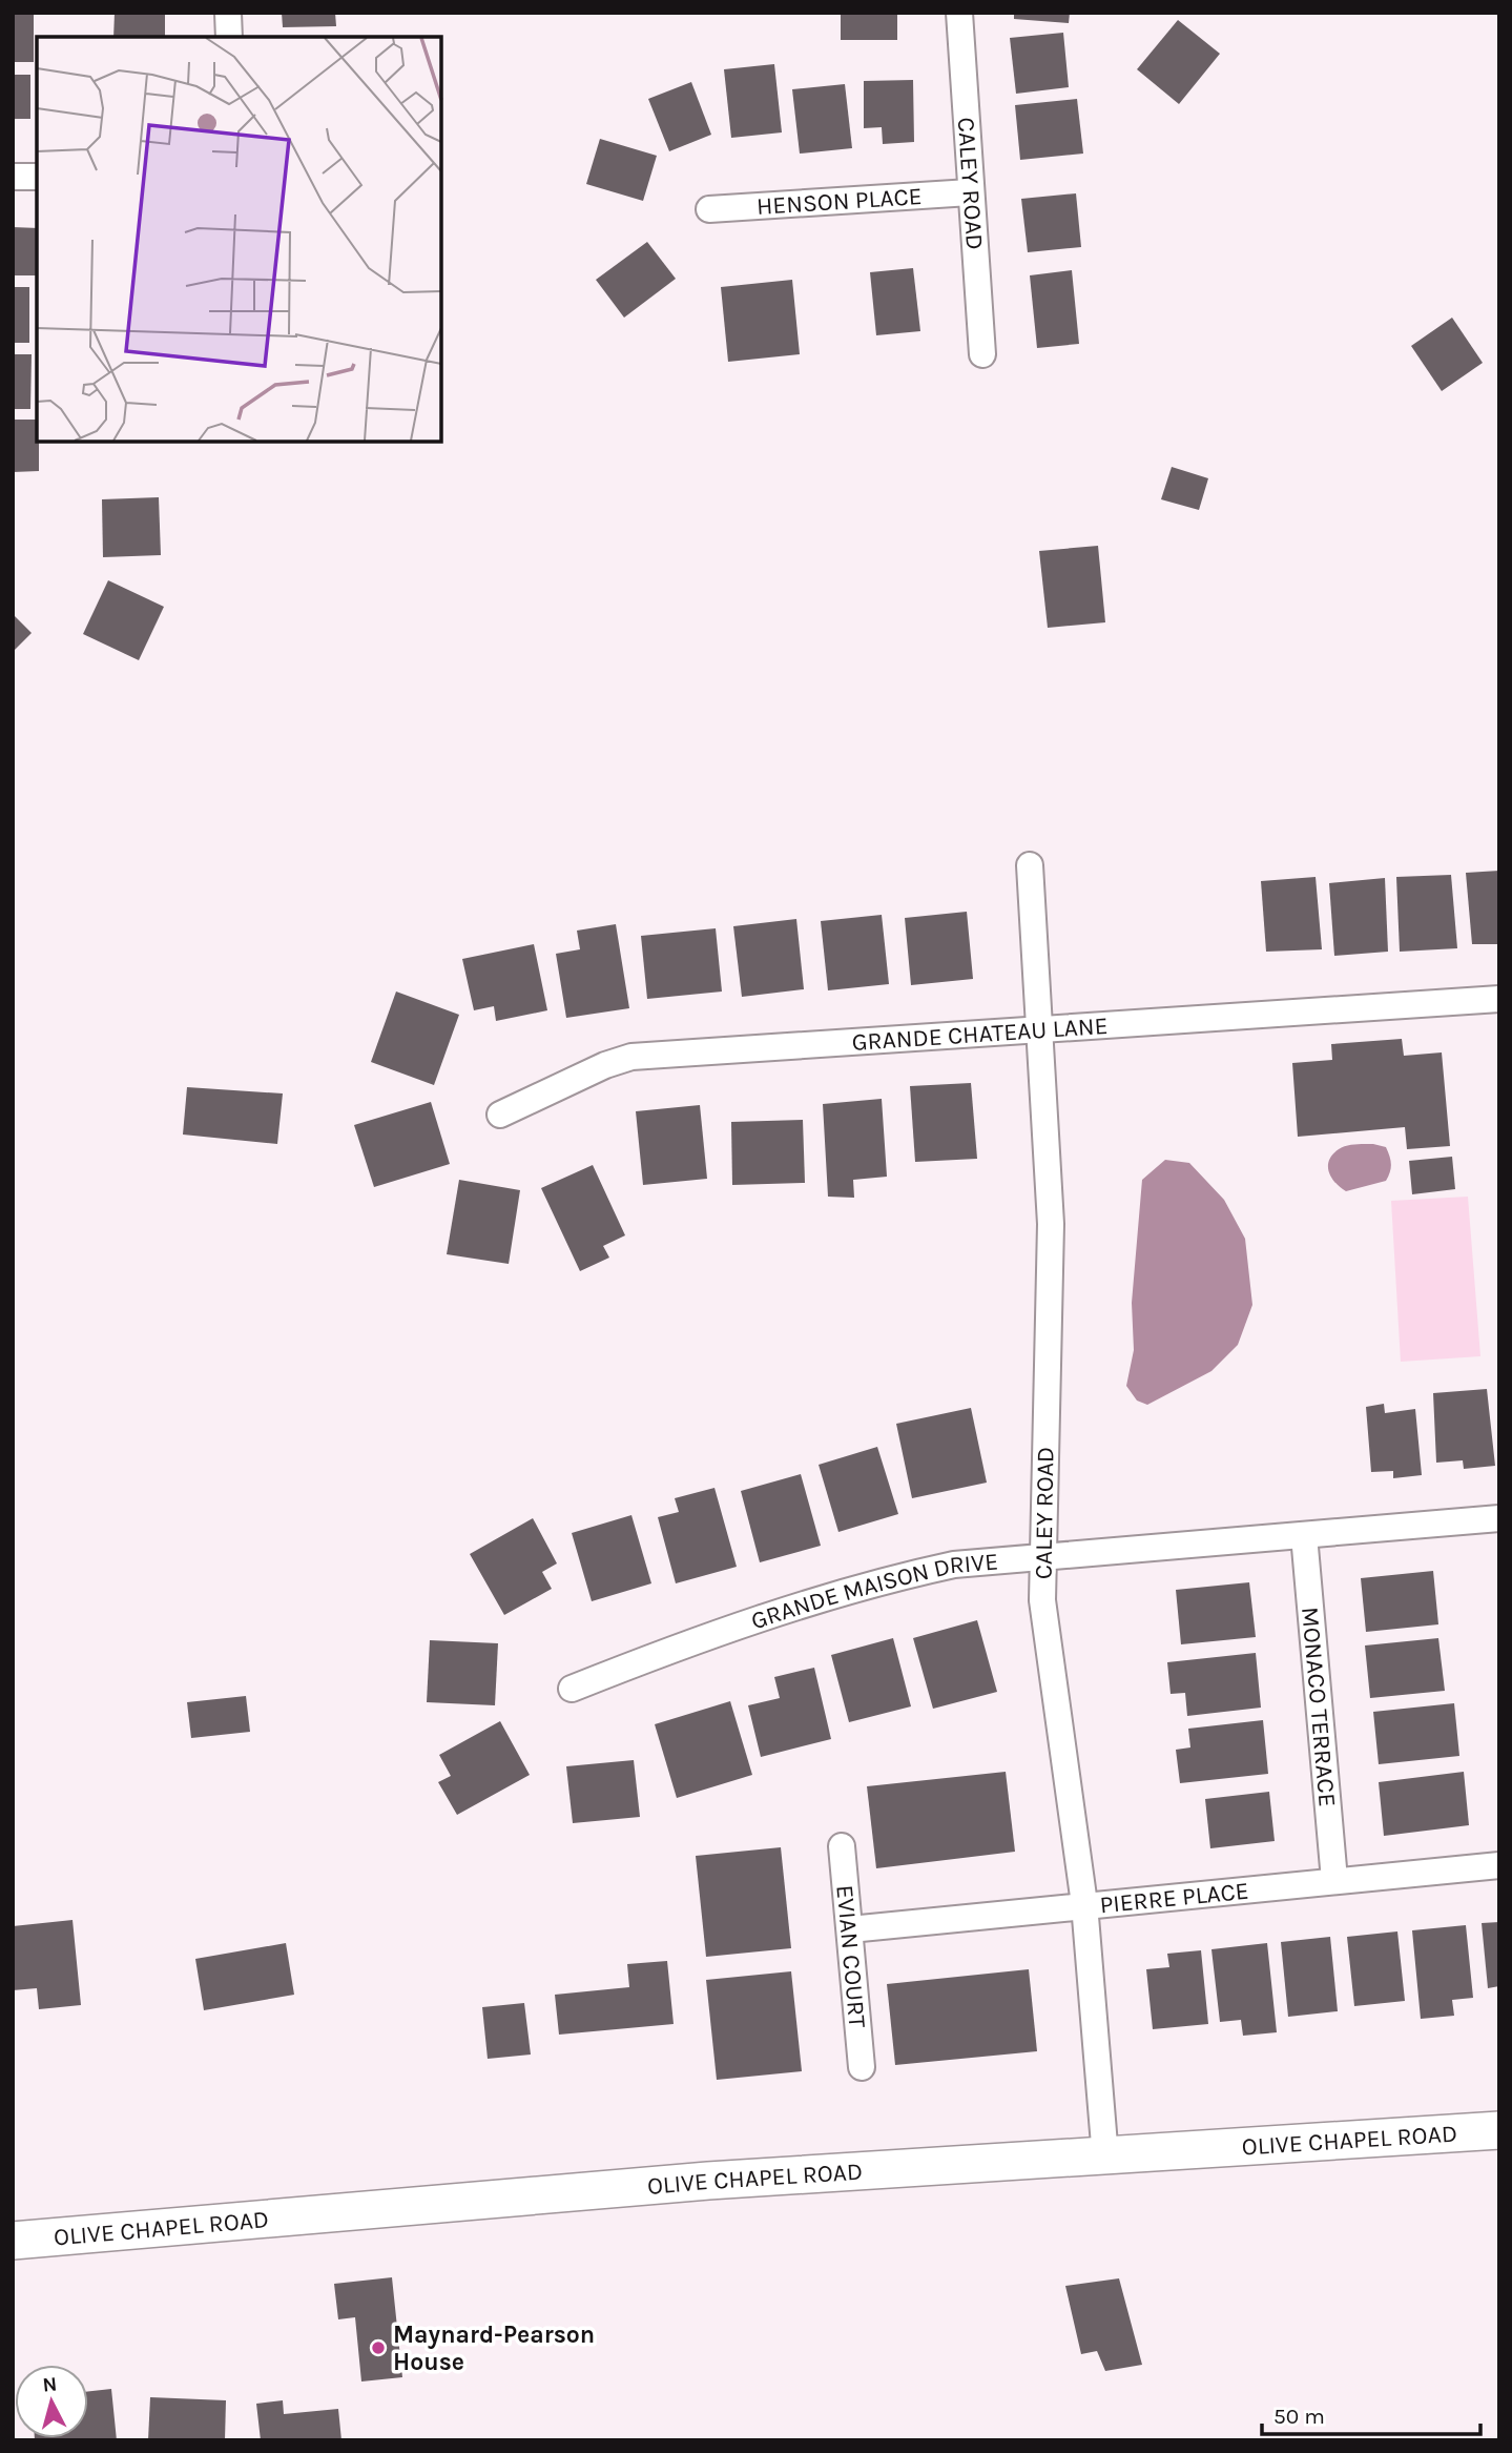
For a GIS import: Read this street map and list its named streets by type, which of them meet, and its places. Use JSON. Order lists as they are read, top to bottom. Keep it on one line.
{"streets":{"main road":["OLIVE CHAPEL ROAD"],"street":["CALEY ROAD","HENSON PLACE","GRANDE CHATEAU LANE","GRANDE MAISON DRIVE","MONACO TERRACE","PIERRE PLACE","EVIAN COURT"]},"crossings":[["CALEY ROAD","HENSON PLACE"],["CALEY ROAD","GRANDE CHATEAU LANE"],["CALEY ROAD","GRANDE MAISON DRIVE"],["CALEY ROAD","PIERRE PLACE"],["CALEY ROAD","OLIVE CHAPEL ROAD"],["GRANDE MAISON DRIVE","MONACO TERRACE"],["MONACO TERRACE","PIERRE PLACE"],["PIERRE PLACE","EVIAN COURT"]],"places":["Maynard-Pearson House"],"scale_bar":"50 m","north":"top"}
